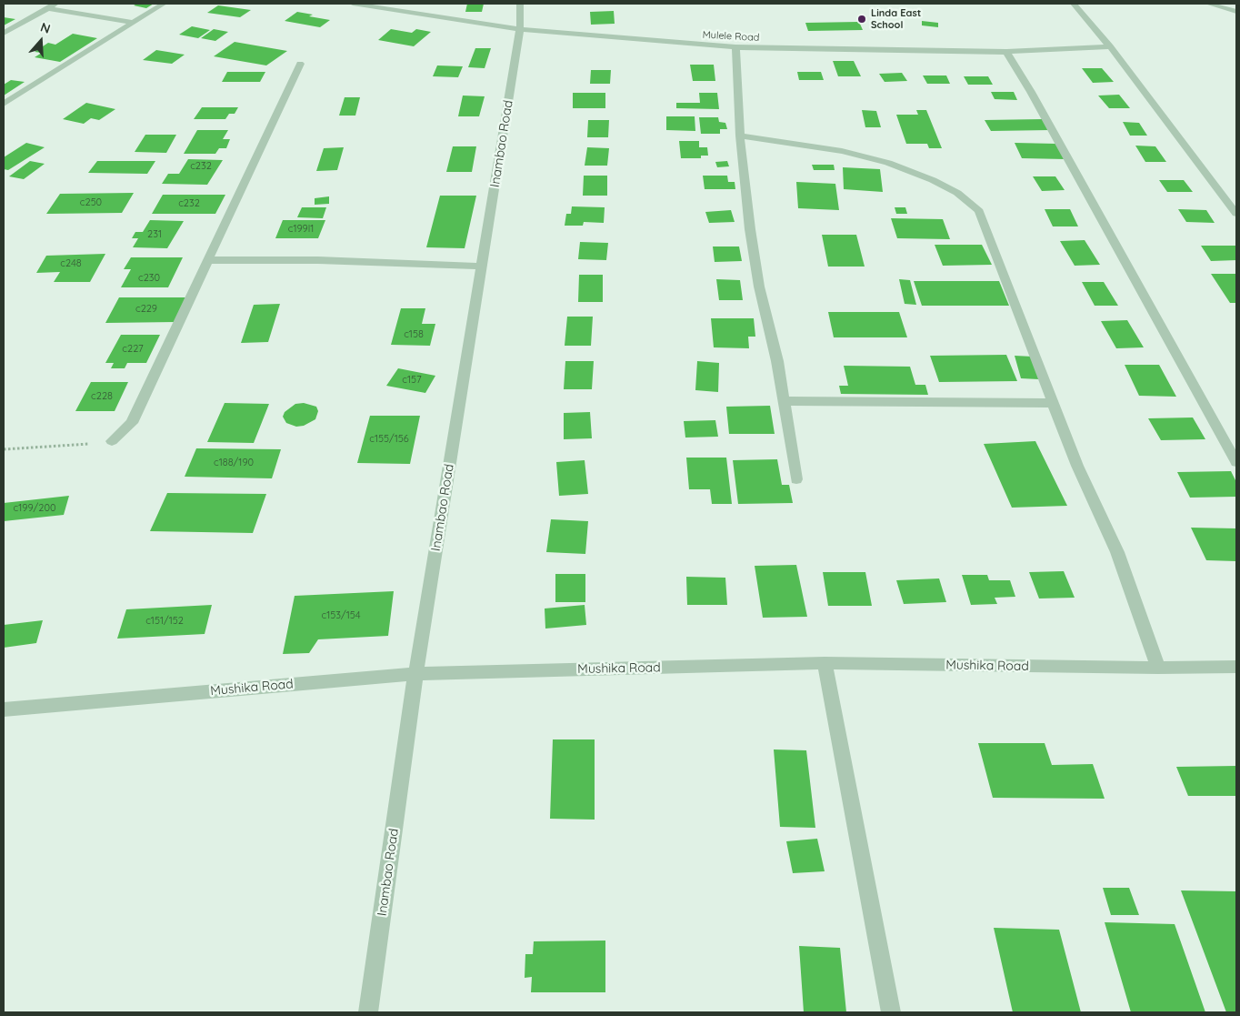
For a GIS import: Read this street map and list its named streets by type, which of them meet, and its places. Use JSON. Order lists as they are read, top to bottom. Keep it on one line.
{"streets":{"street":["Mulele Road","Inambao Road","Mushika Road"]},"crossings":[["Mulele Road","Inambao Road"],["Inambao Road","Mushika Road"]],"places":["Linda East School"],"house_numbers":["c232","c250","c232","c199l1","231","c248","c230","c229","c158","c227","c157","c228","c155/156","c188/190","c199/200","c153/154","c151/152"],"north":"top"}
